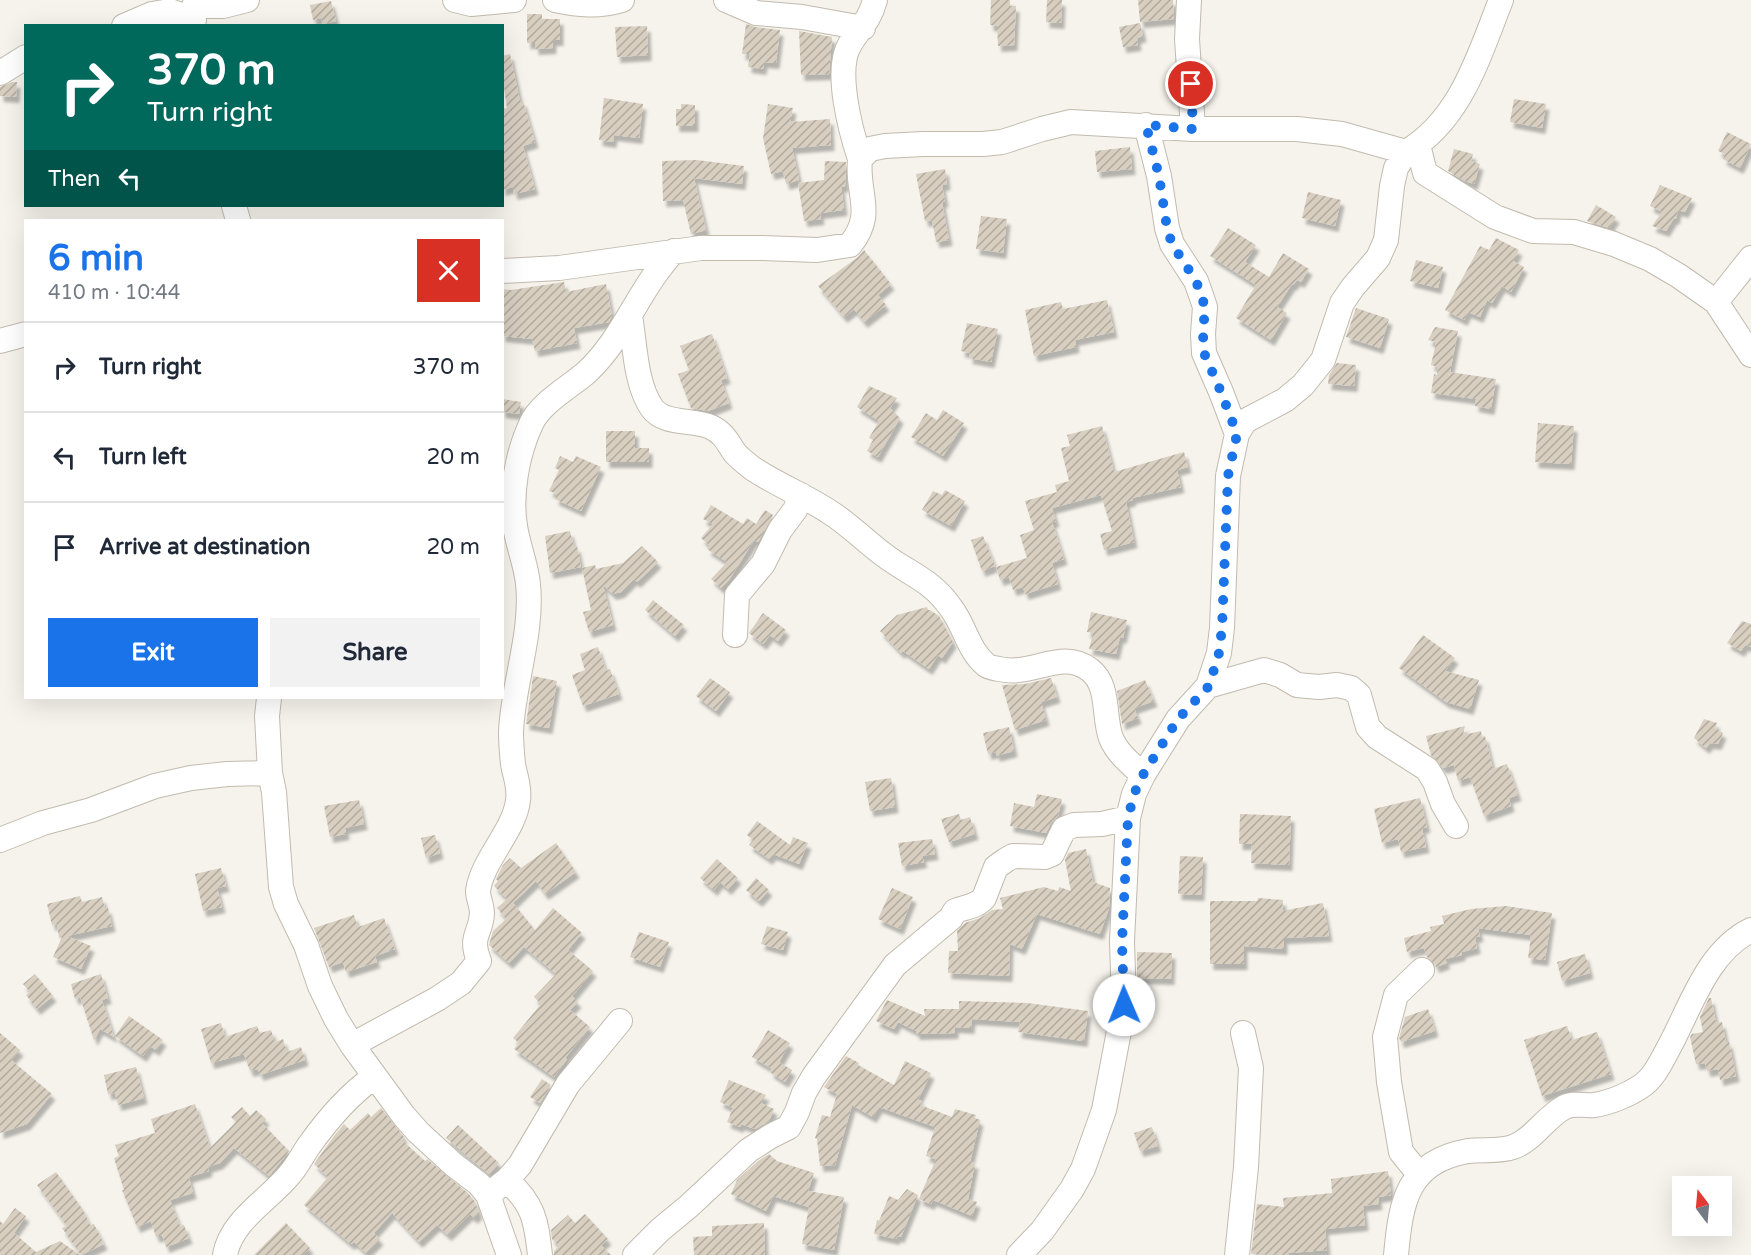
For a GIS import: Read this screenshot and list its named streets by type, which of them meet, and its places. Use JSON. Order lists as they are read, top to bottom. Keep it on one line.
{"north":"top","page":{"turn":["370 m","Turn right"],"then":"Then","heading":["6 min","410 m · 10:44"],"list":[{"name":"Turn right","value":"370 m"},{"name":"Turn left","value":"20 m"},{"name":"Arrive at destination","value":"20 m"}],"buttons":["Exit","Share"]}}
